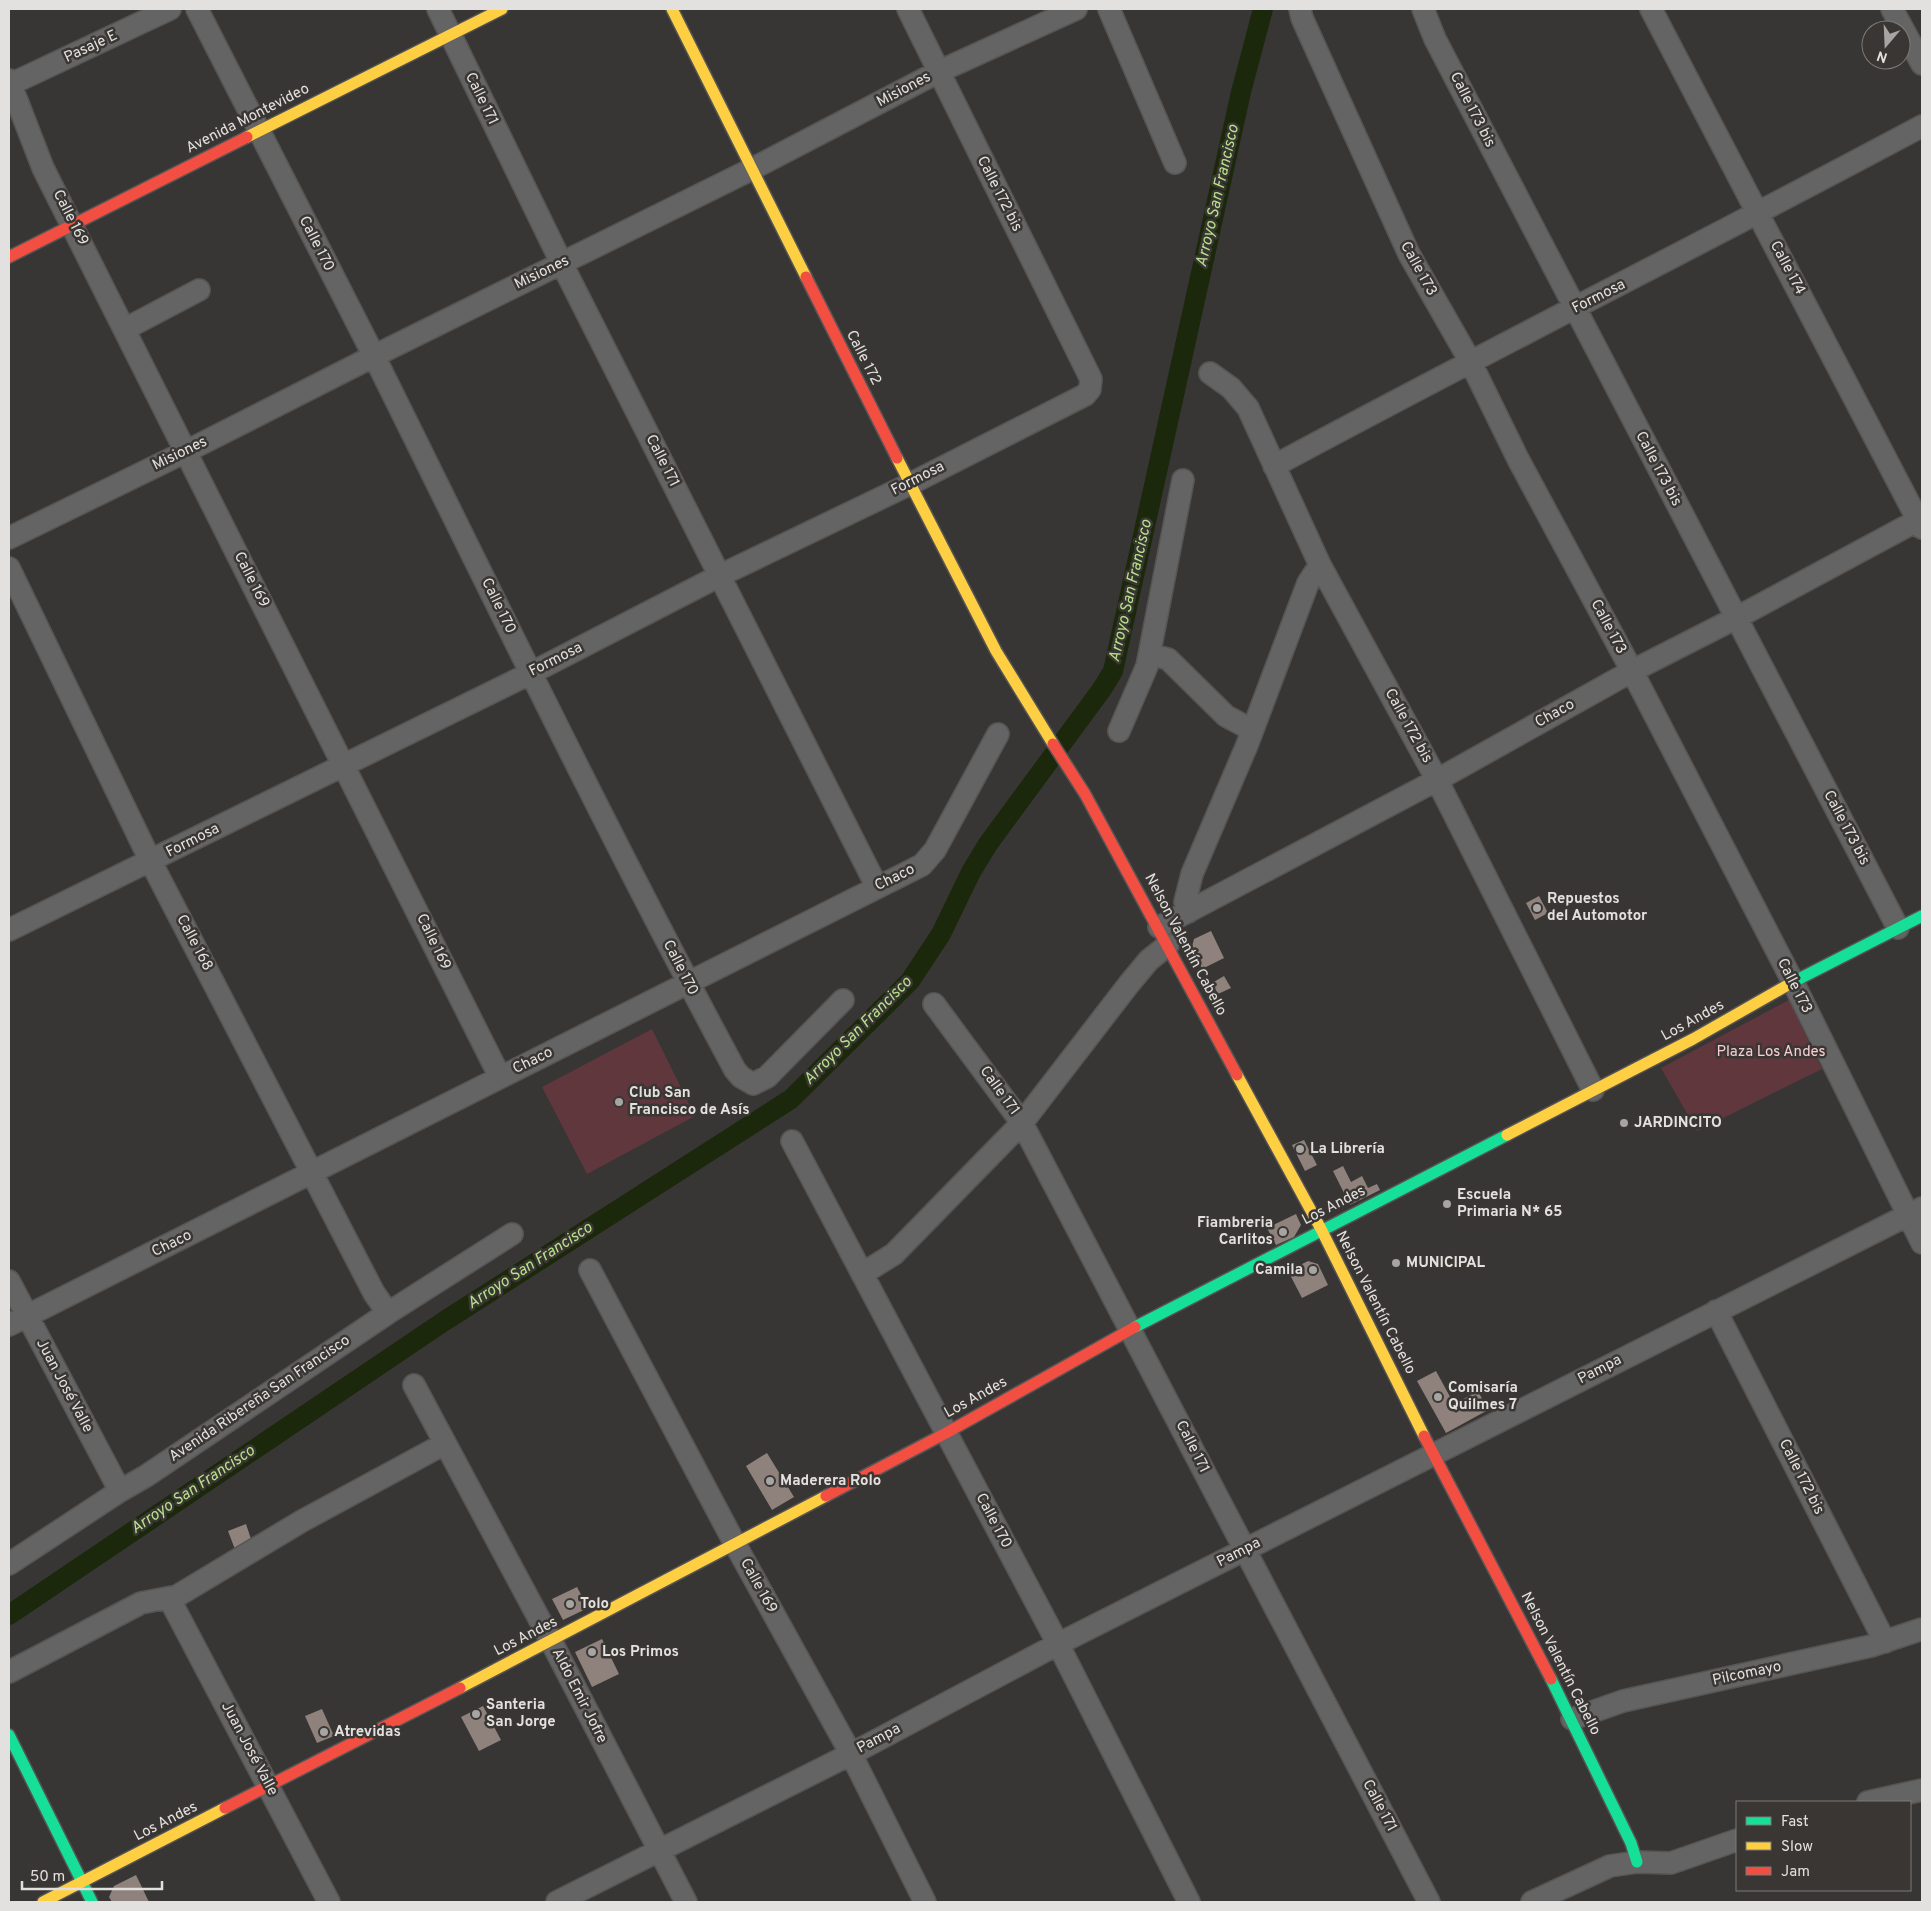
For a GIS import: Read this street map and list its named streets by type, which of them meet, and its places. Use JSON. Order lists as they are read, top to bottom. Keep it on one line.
{"streets":{"street":["Pasaje E","Misiones","Calle 171","Calle 173 bis","Avenida Montevideo","Calle 172 bis","Calle 169","Calle 170","Calle 174","Calle 173","Formosa","Calle 172","Chaco","Calle 168","Nelson Valentín Cabello","Los Andes","Pampa","Juan José Valle","Avenida Ribereña San Francisco","Pilcomayo","Aldo Emir Jofre"]},"crossings":[["Pasaje E","Calle 169"],["Misiones","Calle 171"],["Misiones","Calle 172 bis"],["Misiones","Calle 169"],["Misiones","Calle 170"],["Misiones","Calle 172"],["Calle 171","Avenida Montevideo"],["Calle 171","Formosa"],["Calle 171","Chaco"],["Calle 171","Los Andes"],["Calle 171","Pampa"],["Calle 173 bis","Formosa"],["Calle 173 bis","Chaco"],["Calle 173 bis","Los Andes"],["Avenida Montevideo","Calle 169"],["Avenida Montevideo","Calle 170"],["Calle 172 bis","Formosa"],["Calle 172 bis","Chaco"],["Calle 172 bis","Los Andes"],["Calle 172 bis","Pampa"],["Calle 172 bis","Pilcomayo"],["Calle 169","Formosa"],["Calle 169","Chaco"],["Calle 169","Los Andes"],["Calle 169","Pampa"],["Calle 170","Formosa"],["Calle 170","Chaco"],["Calle 170","Los Andes"],["Calle 170","Pampa"],["Calle 174","Formosa"],["Calle 174","Chaco"],["Calle 173","Formosa"],["Calle 173","Chaco"],["Calle 173","Los Andes"],["Calle 173","Pampa"],["Formosa","Calle 172"],["Formosa","Calle 168"],["Calle 172","Nelson Valentín Cabello"],["Chaco","Calle 168"],["Chaco","Nelson Valentín Cabello"],["Chaco","Juan José Valle"],["Calle 168","Avenida Ribereña San Francisco"],["Nelson Valentín Cabello","Los Andes"],["Nelson Valentín Cabello","Pampa"],["Nelson Valentín Cabello","Pilcomayo"],["Los Andes","Juan José Valle"],["Los Andes","Aldo Emir Jofre"],["Pampa","Aldo Emir Jofre"],["Juan José Valle","Avenida Ribereña San Francisco"]],"water":["Arroyo San Francisco"],"parks":["Plaza Los Andes"],"places":["Repuestos del Automotor","Club San Francisco de Asís","JARDINCITO","La Librería","Escuela Primaria N* 65","Fiambreria Carlitos","MUNICIPAL","Camila","Comisaría Quilmes 7","Maderera Rolo","Tolo","Los Primos","Santeria San Jorge","Atrevidas"],"legend":["Fast","Slow","Jam"],"scale_bar":"50 m","north":"bottom"}
